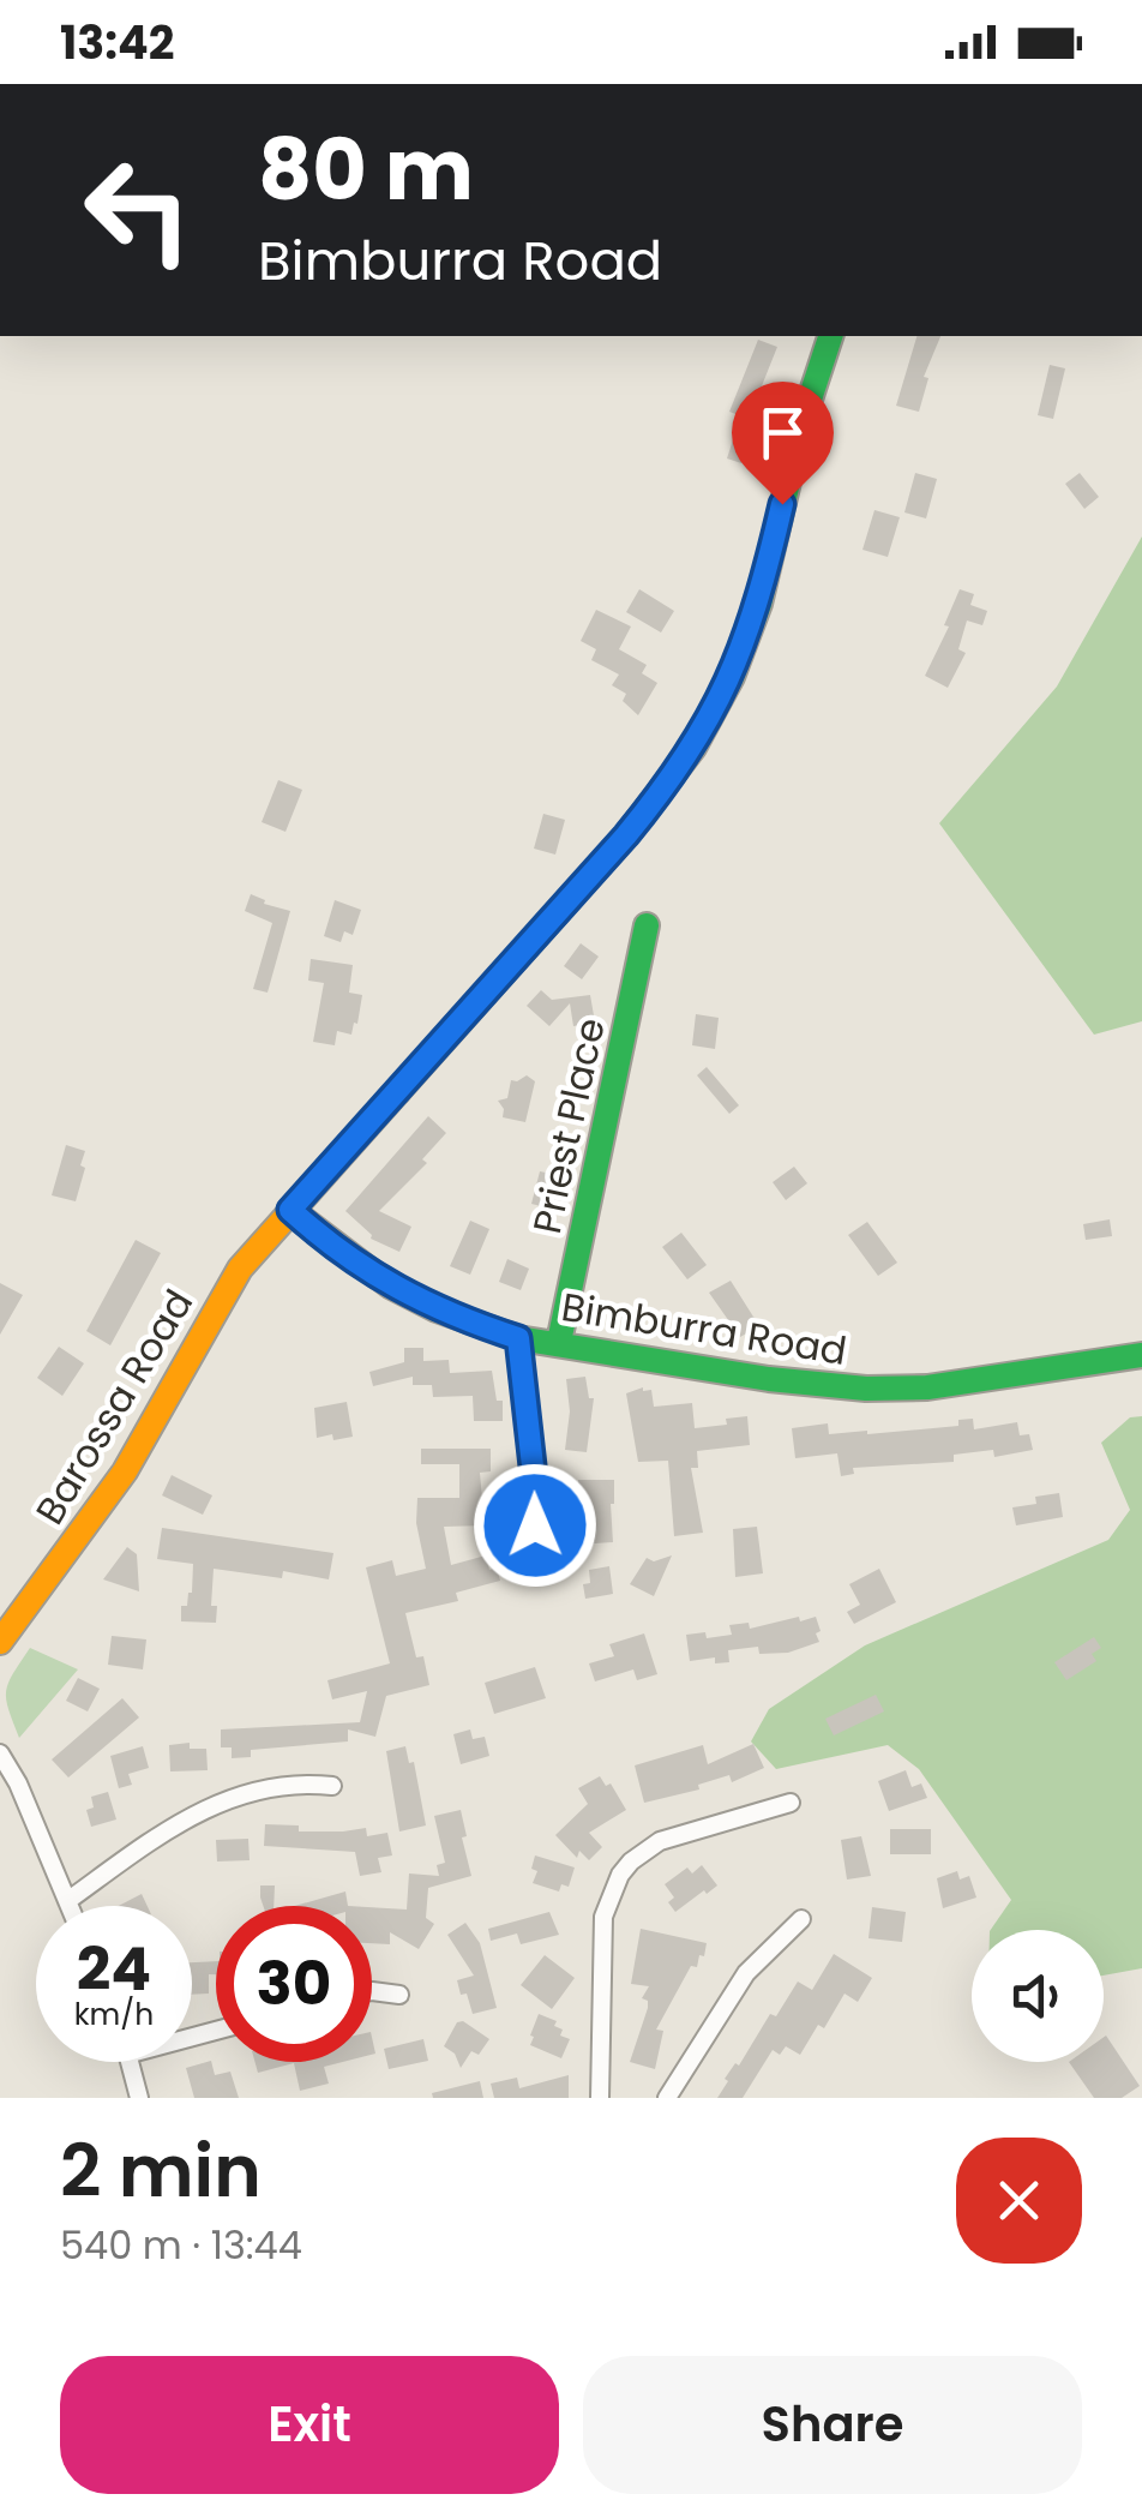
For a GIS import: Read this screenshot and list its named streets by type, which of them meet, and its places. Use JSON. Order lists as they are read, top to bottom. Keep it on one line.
{"streets":{"street":["Priest Place","Bimburra Road","Barossa Road"]},"crossings":[["Priest Place","Bimburra Road"],["Bimburra Road","Barossa Road"]],"page":{"status":"13:42","turn":["80 m","Bimburra Road"],"speed":"24 km/h","limit":"30","heading":["2 min","540 m · 13:44"],"buttons":["Exit","Share"]}}
